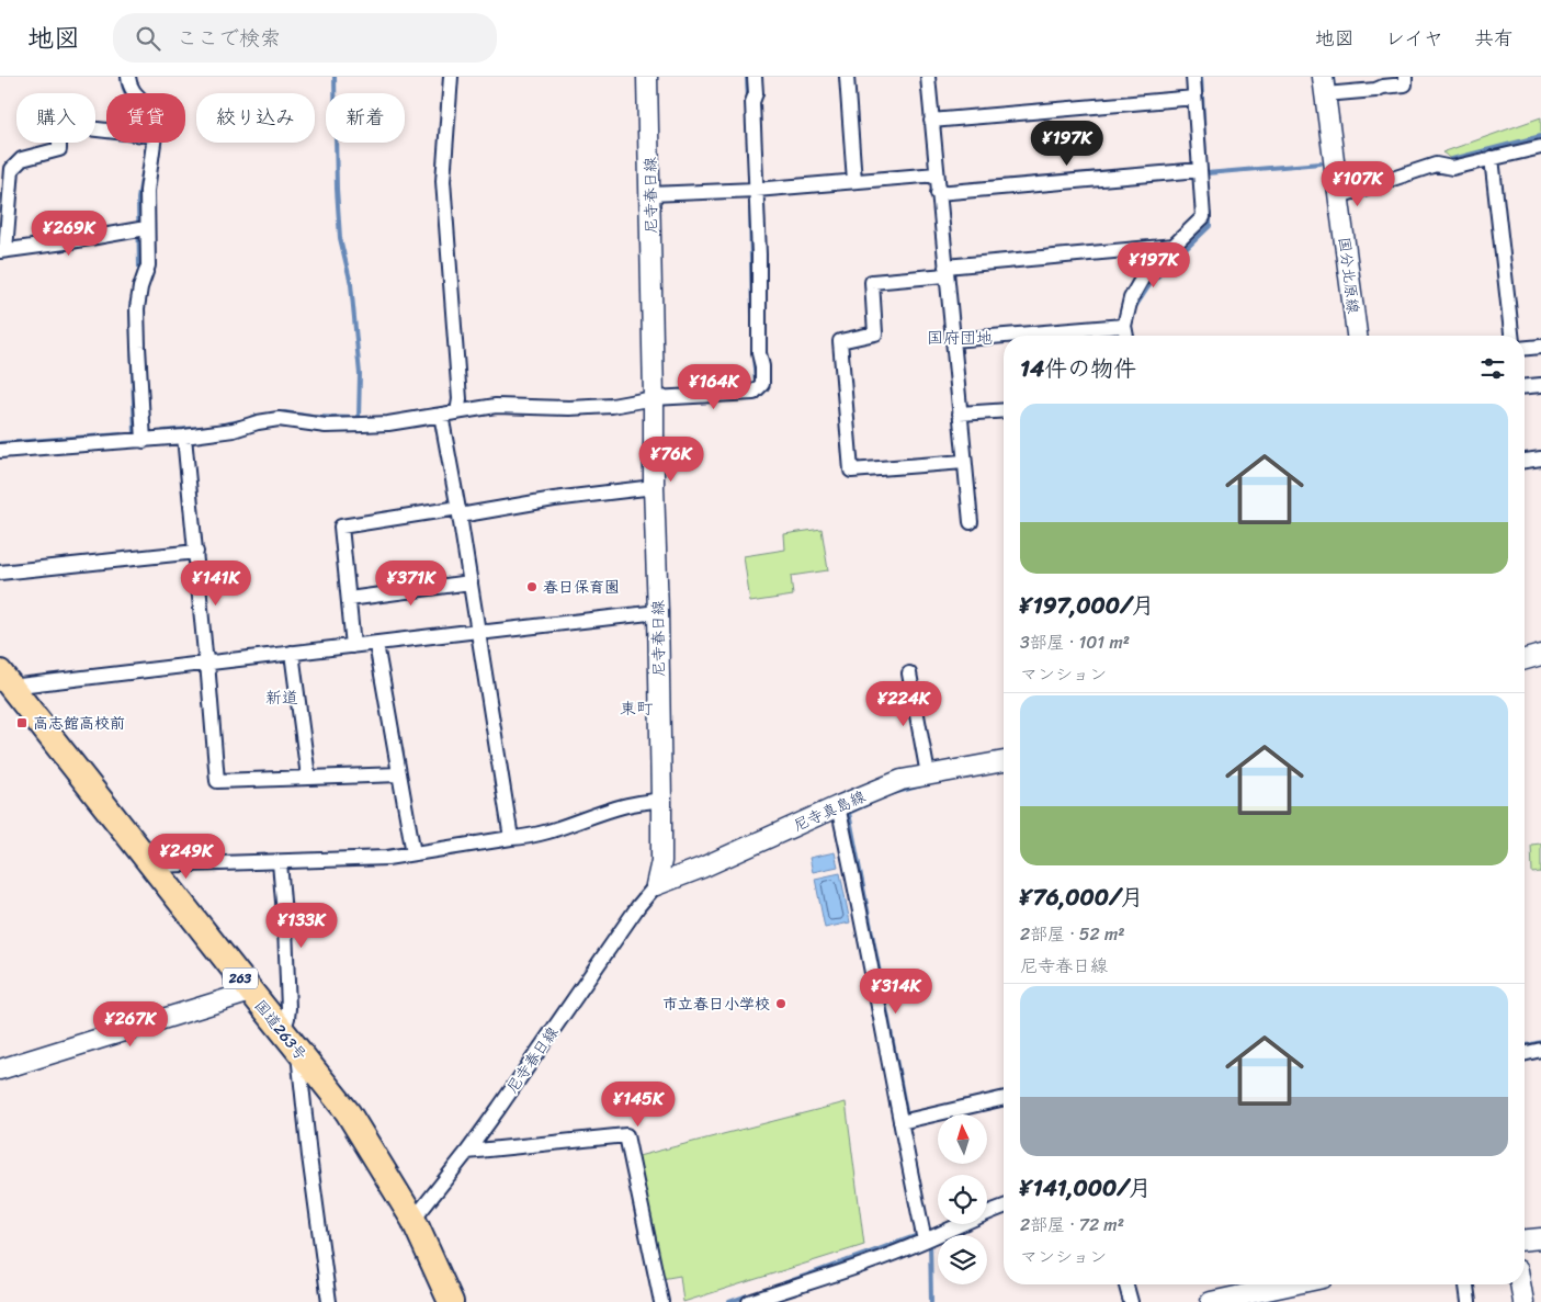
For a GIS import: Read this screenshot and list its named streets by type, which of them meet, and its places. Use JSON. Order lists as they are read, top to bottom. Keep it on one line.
{"streets":{"highway":["263","国道263号"],"street":["尼寺春日線","国分北原線","尼寺真島線"]},"crossings":[["尼寺春日線","尼寺真島線"],["尼寺春日線","国道263号"]],"districts":["国府団地","新道","東町"],"places":{"other":["春日保育園","市立春日小学校"],"transit":["高志館高校前"]},"north":"top","page":{"header":"地図","search":"ここで検索","nav":["地図","レイヤ","共有"],"chip":["購入","賃貸","絞り込み","新着"],"price":["¥197K","¥107K","¥269K","¥197K","¥164K","¥76K","¥141K","¥371K","¥224K","¥249K","¥133K","¥314K","¥267K","¥145K"],"heading":"14件の物件","list":[{"name":"¥197,000/月","note":"3部屋 · 101 m² · マンション"},{"name":"¥76,000/月","note":"2部屋 · 52 m² · 尼寺春日線"},{"name":"¥141,000/月","note":"2部屋 · 72 m² · マンション"}]}}
